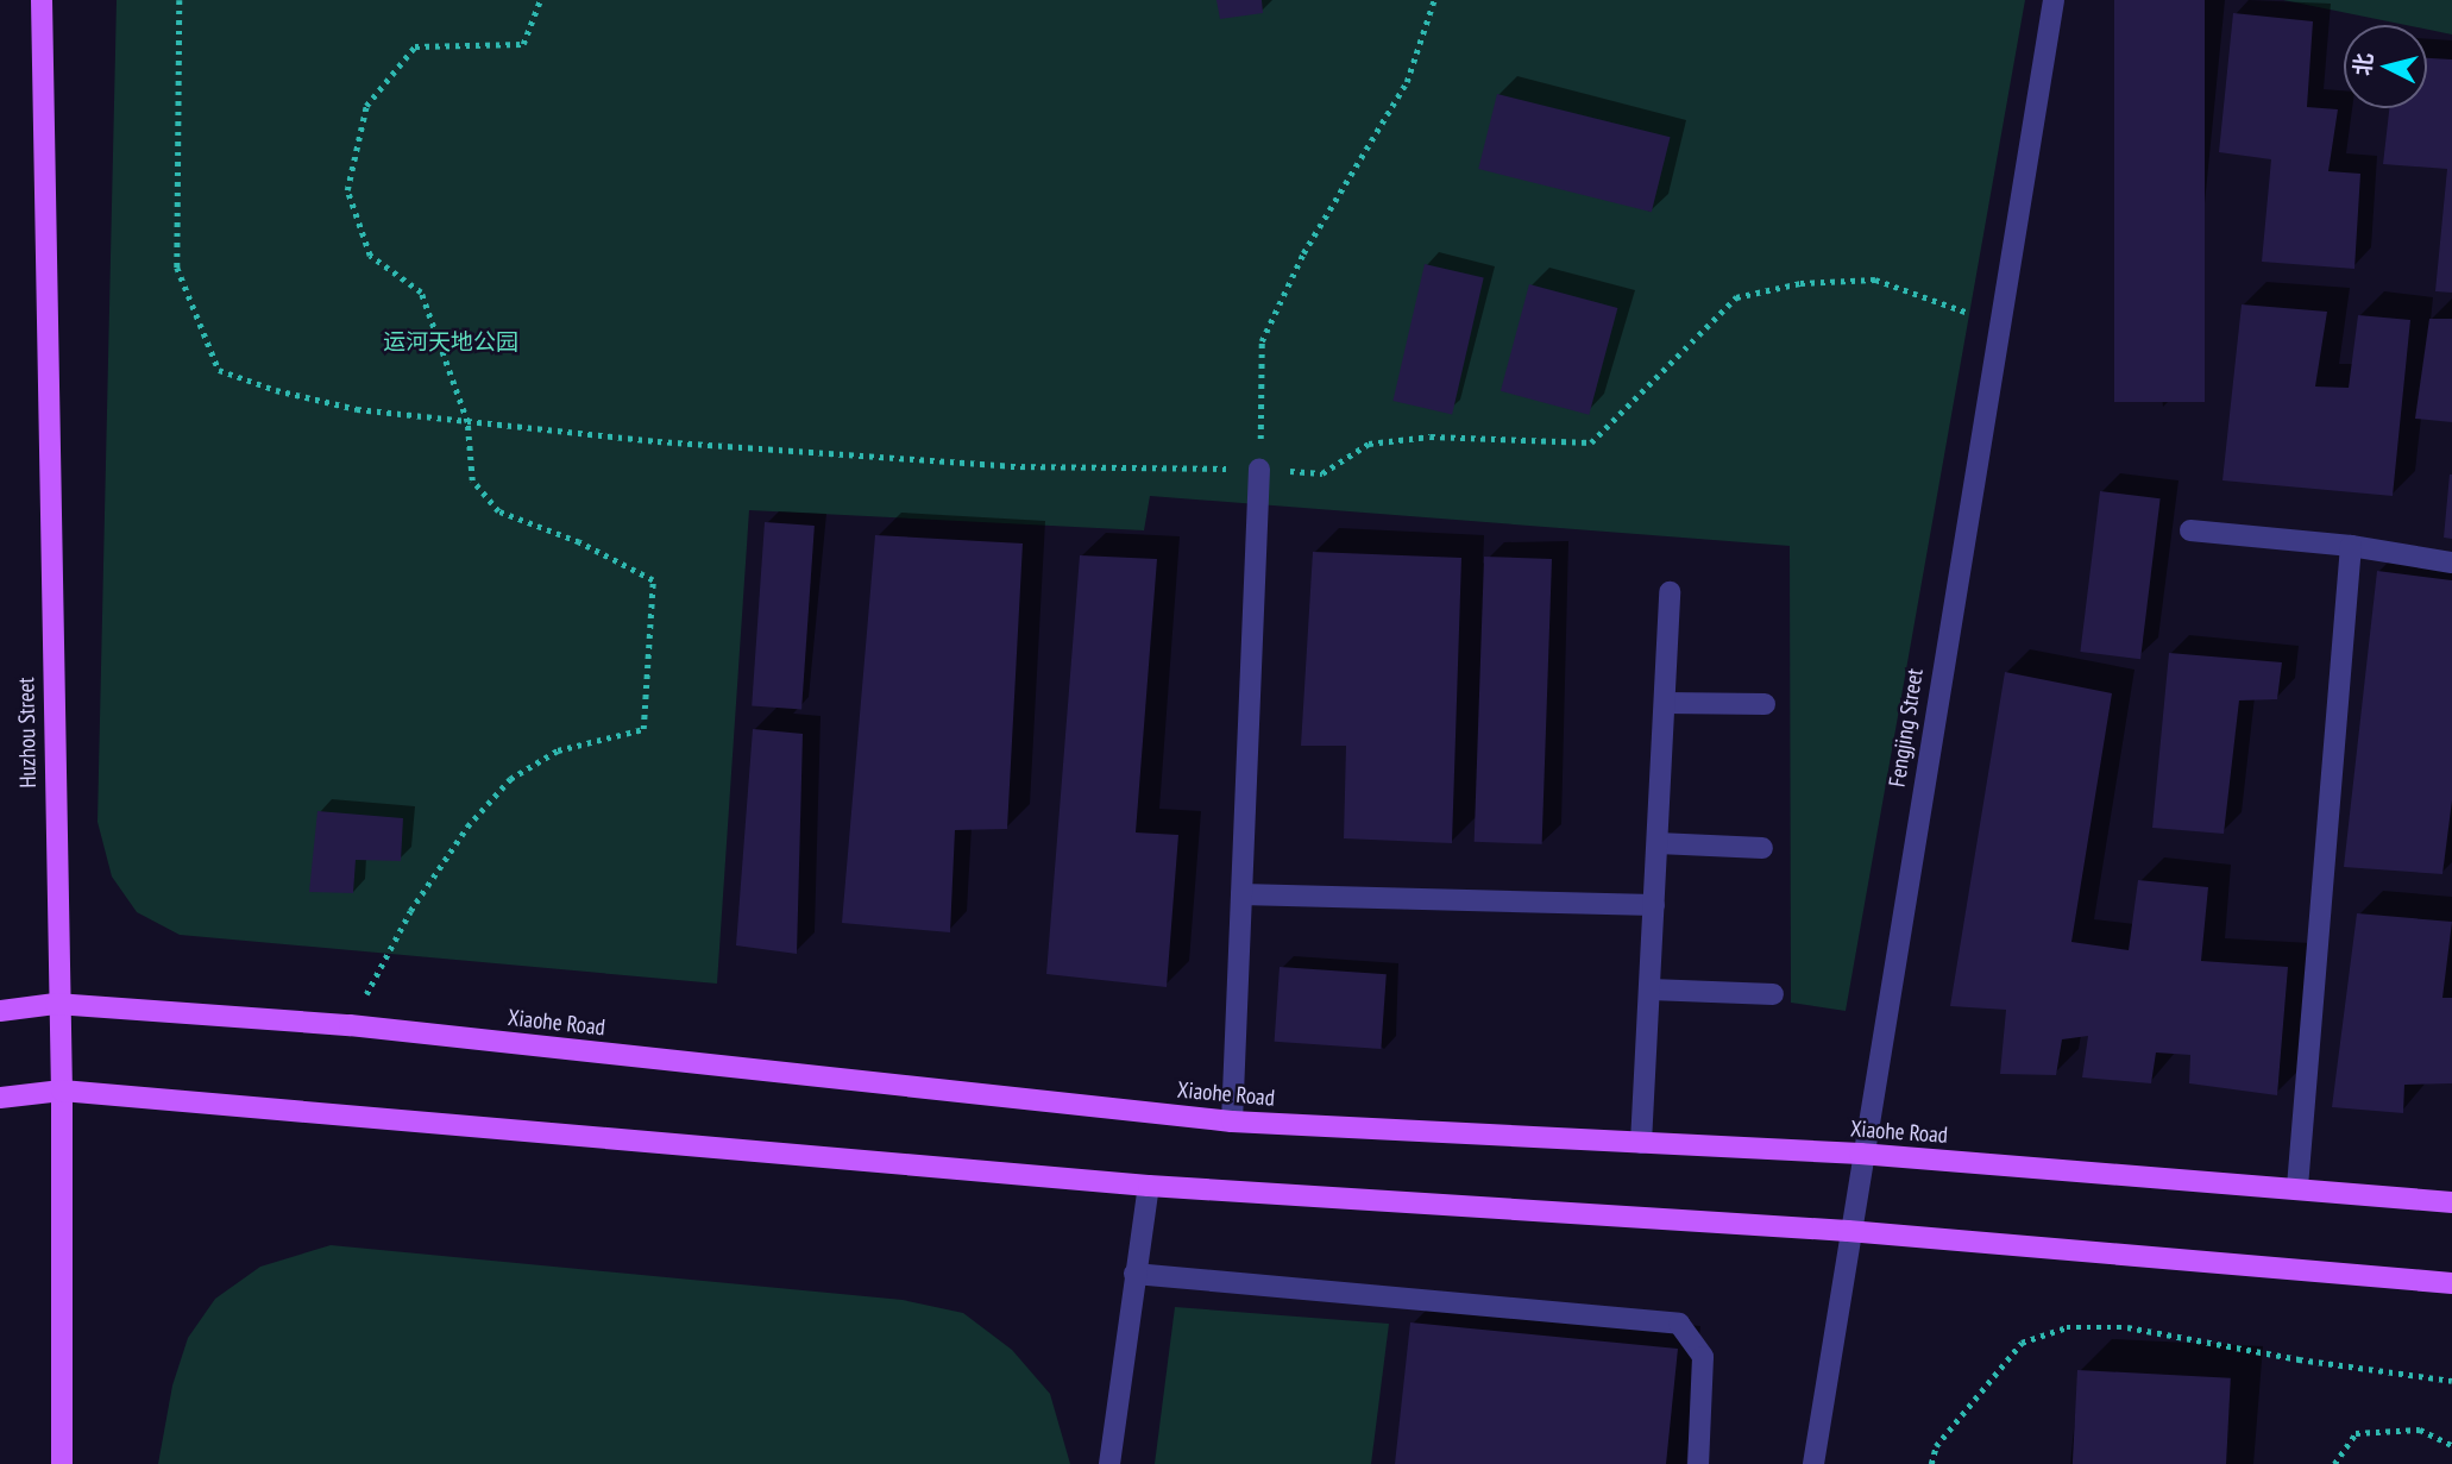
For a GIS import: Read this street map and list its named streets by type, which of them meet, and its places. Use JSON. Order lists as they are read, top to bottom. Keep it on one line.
{"streets":{"main road":["Huzhou Street","Xiaohe Road"],"street":["Fengjing Street"]},"crossings":[["Fengjing Street","Xiaohe Road"],["Huzhou Street","Xiaohe Road"]],"parks":["运河天地公园"],"north":"left"}
